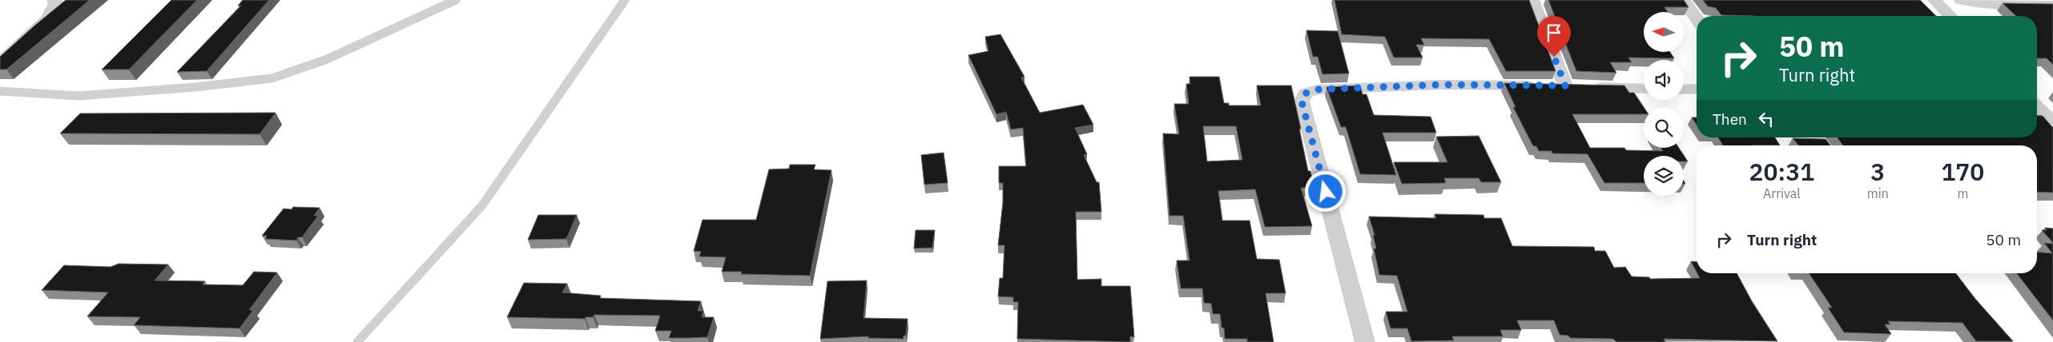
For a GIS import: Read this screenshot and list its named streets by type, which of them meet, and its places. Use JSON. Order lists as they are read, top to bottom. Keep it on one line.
{"north":"left","page":{"turn":["50 m","Turn right"],"then":"Then","eta":["20:31","Arrival","3","min","170","m"],"list":[{"name":"Turn right","value":"50 m"}]}}
